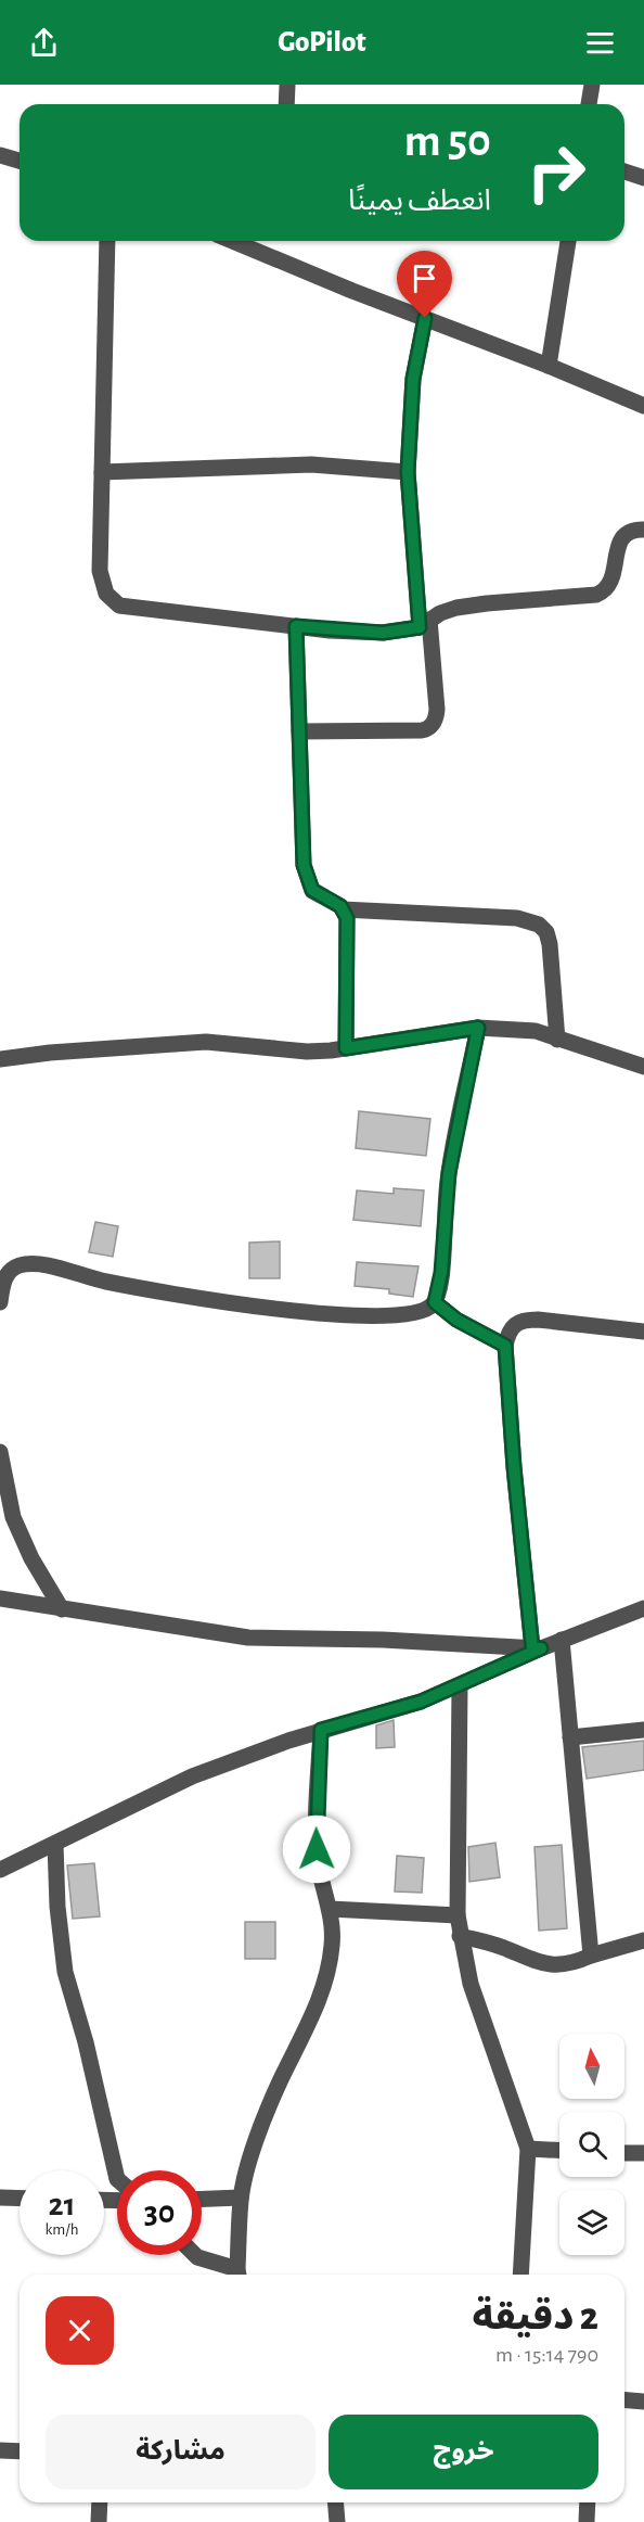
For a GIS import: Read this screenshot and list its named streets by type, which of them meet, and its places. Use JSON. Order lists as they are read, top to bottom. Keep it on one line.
{"north":"top","page":{"header":"GoPilot","turn":["50 m","انعطف يمينًا"],"speed":"21 km/h","limit":"30","heading":["2 دقيقة","790 m · 15:14"],"buttons":["خروج","مشاركة"]}}
